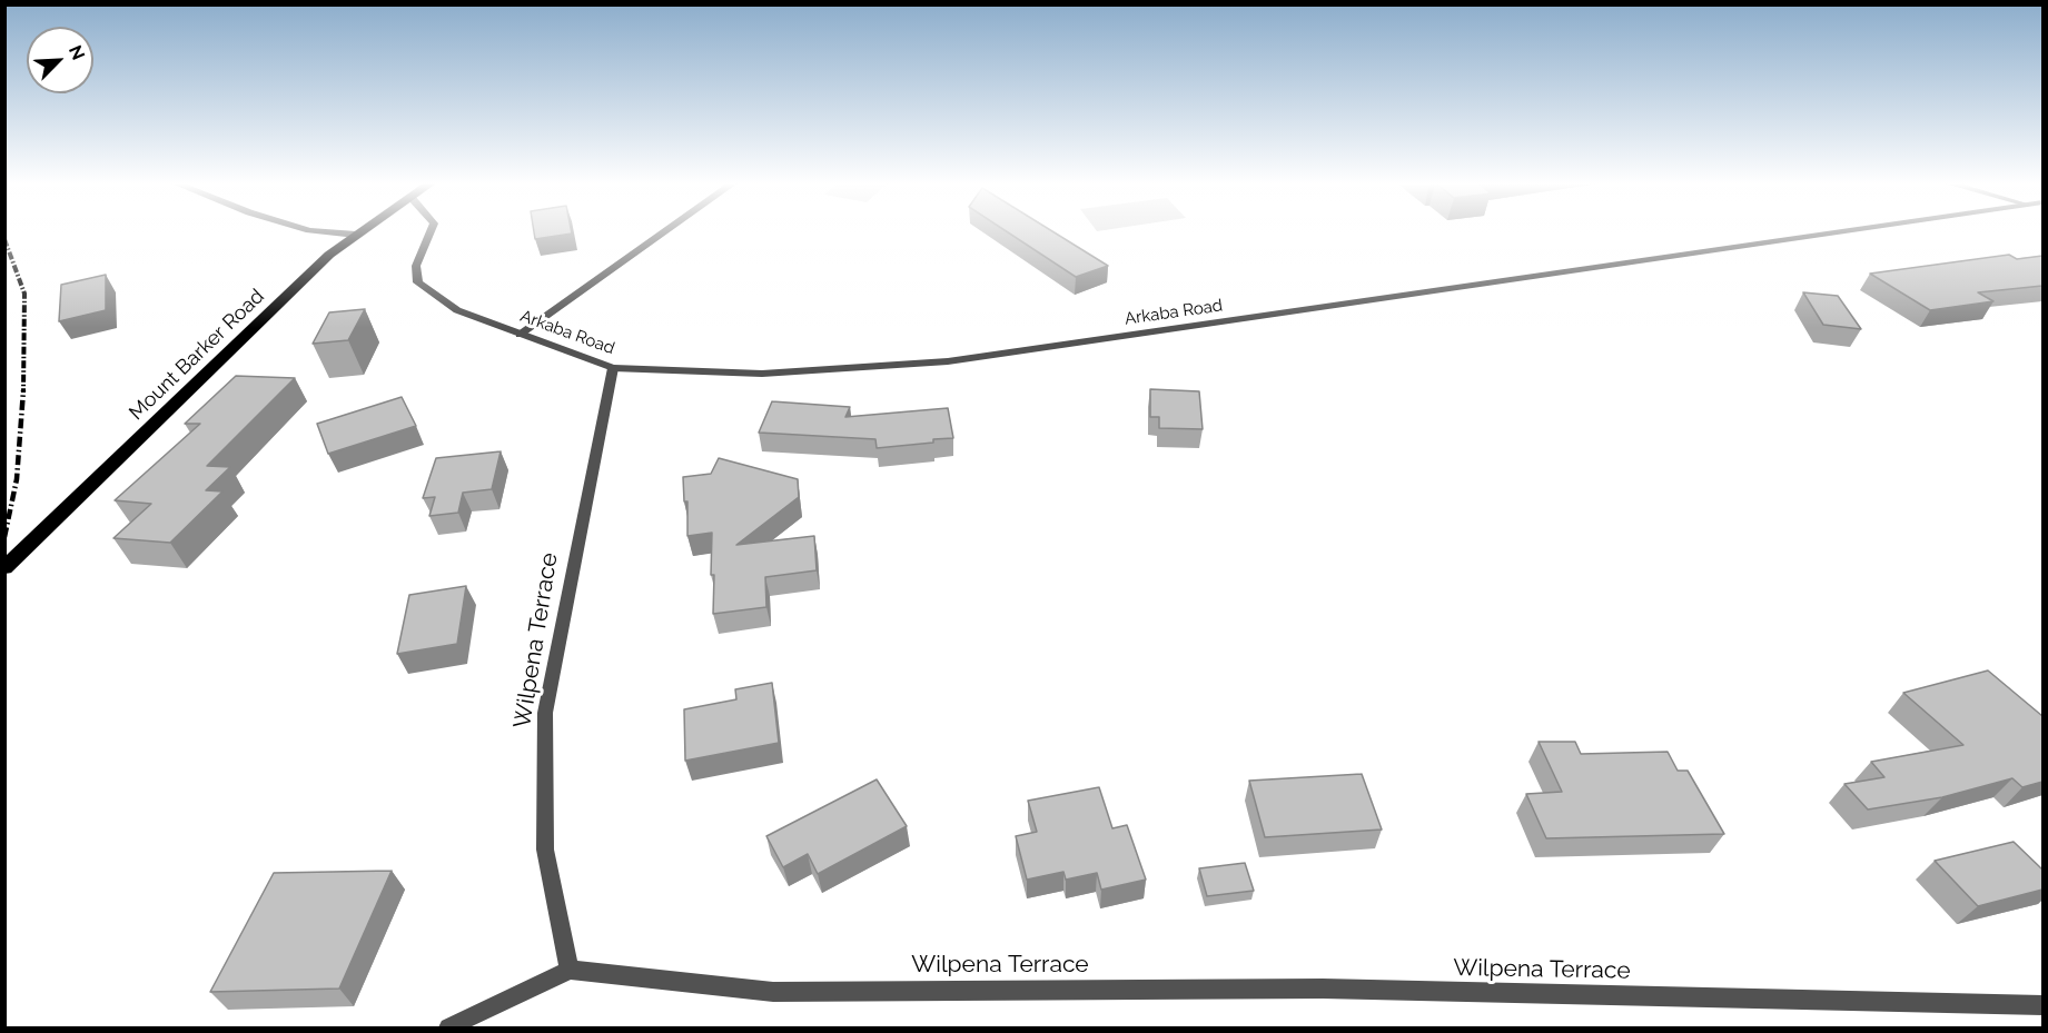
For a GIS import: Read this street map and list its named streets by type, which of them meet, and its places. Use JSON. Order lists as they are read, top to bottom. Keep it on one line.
{"streets":{"main road":["Mount Barker Road"],"street":["Arkaba Road","Wilpena Terrace"]},"crossings":[["Arkaba Road","Wilpena Terrace"]],"north":"top right"}
